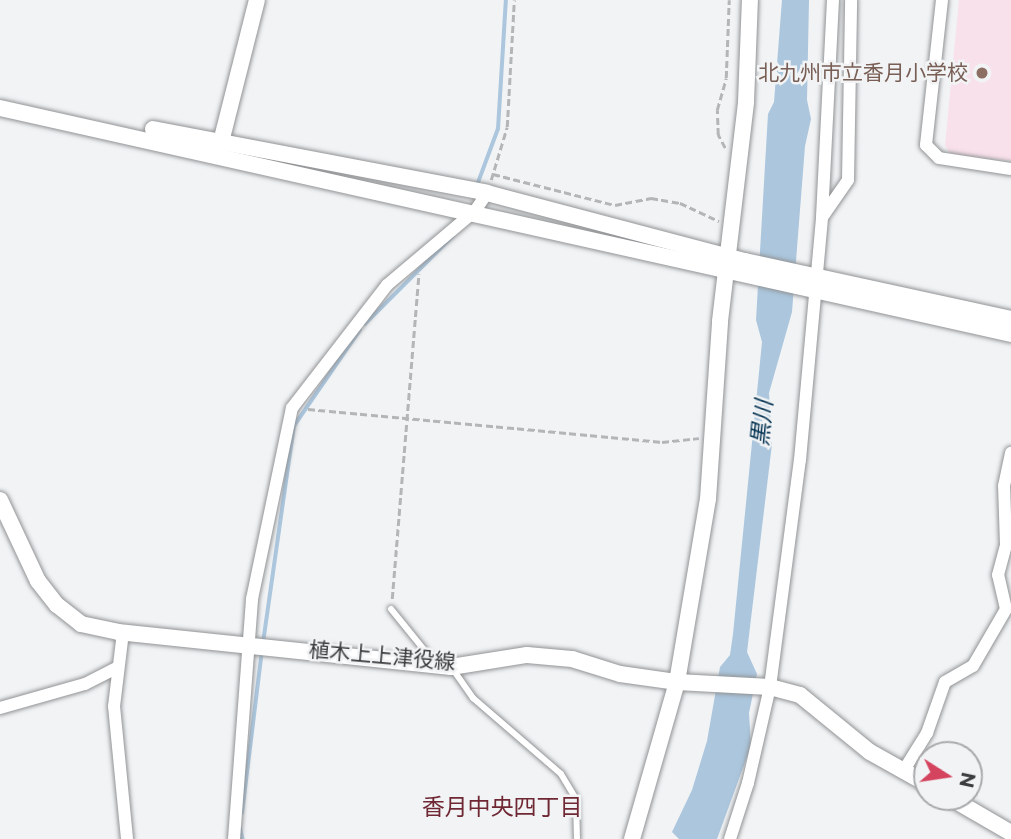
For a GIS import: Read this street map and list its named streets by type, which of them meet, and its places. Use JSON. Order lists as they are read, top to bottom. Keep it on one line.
{"streets":{"street":["植木上上津役線"]},"districts":["香月中央四丁目"],"water":["黒川"],"places":["北九州市立香月小学校"],"north":"right"}
